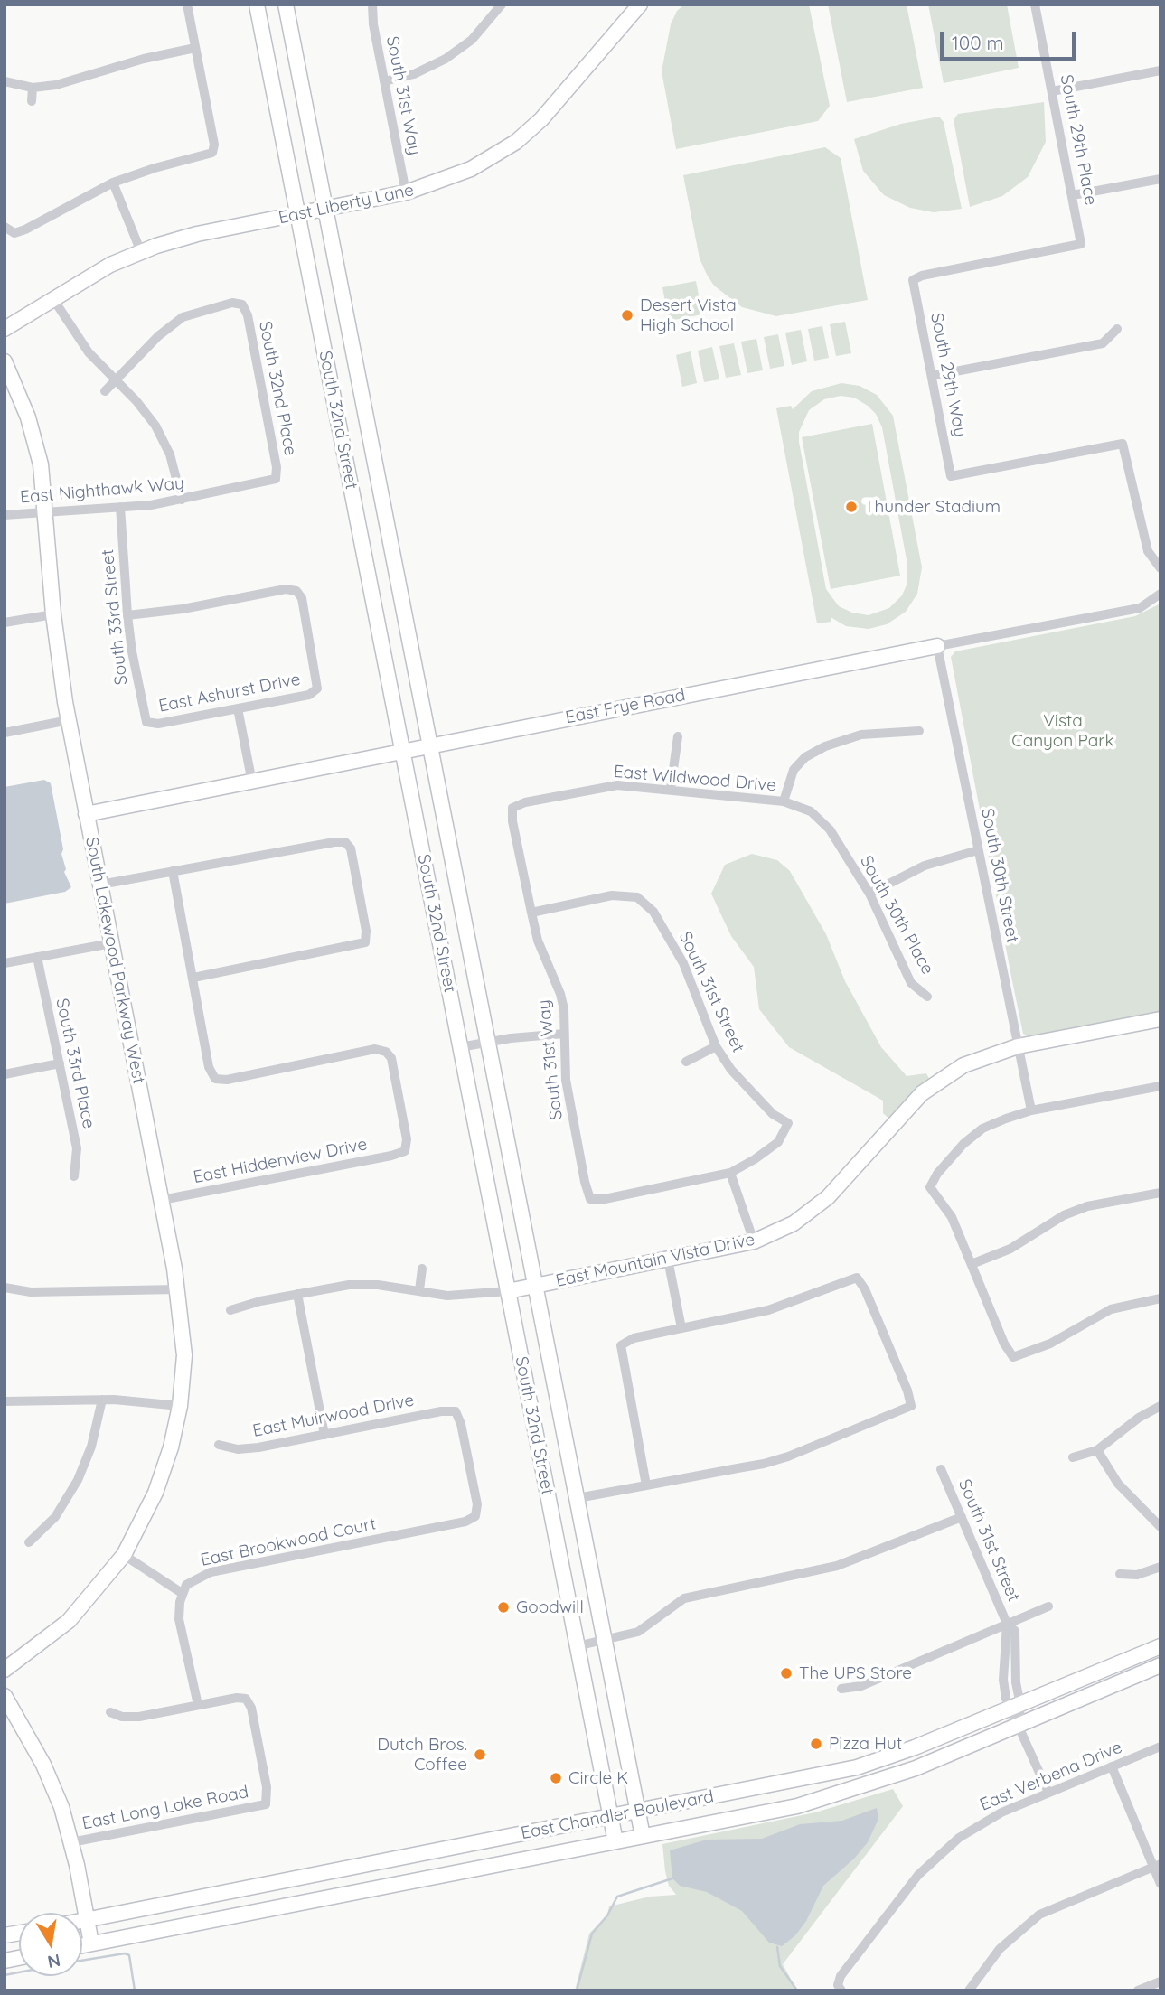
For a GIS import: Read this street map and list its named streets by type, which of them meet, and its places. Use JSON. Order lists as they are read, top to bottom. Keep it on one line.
{"streets":{"main road":["East Liberty Lane","South 32nd Street","East Frye Road","South Lakewood Parkway West","East Mountain Vista Drive","East Chandler Boulevard"],"street":["South 31st Way","South 29th Place","South 29th Way","South 32nd Place","East Nighthawk Way","South 33rd Street","East Ashurst Drive","East Wildwood Drive","South 30th Street","South 30th Place","South 31st Street","South 33rd Place","East Hiddenview Drive","East Muirwood Drive","East Brookwood Court","East Verbena Drive","East Long Lake Road"]},"crossings":[["South 31st Way","East Liberty Lane"],["South 31st Way","East Wildwood Drive"],["South 31st Way","South 31st Street"],["South 29th Place","South 29th Way"],["East Liberty Lane","South 32nd Street"],["South 32nd Place","East Nighthawk Way"],["South 32nd Street","East Frye Road"],["South 32nd Street","East Mountain Vista Drive"],["South 32nd Street","East Chandler Boulevard"],["East Nighthawk Way","South 33rd Street"],["East Nighthawk Way","South Lakewood Parkway West"],["South 33rd Street","East Ashurst Drive"],["East Frye Road","South 30th Street"],["East Frye Road","South Lakewood Parkway West"],["East Wildwood Drive","South 30th Place"],["South 30th Street","East Mountain Vista Drive"],["South Lakewood Parkway West","East Hiddenview Drive"],["South 31st Street","East Verbena Drive"],["South 31st Street","East Chandler Boulevard"],["East Muirwood Drive","East Brookwood Court"]],"parks":["Vista Canyon Park"],"places":["Desert Vista High School","Thunder Stadium","Goodwill","The UPS Store","Pizza Hut","Dutch Bros. Coffee","Circle K"],"scale_bar":"100 m","north":"bottom"}
